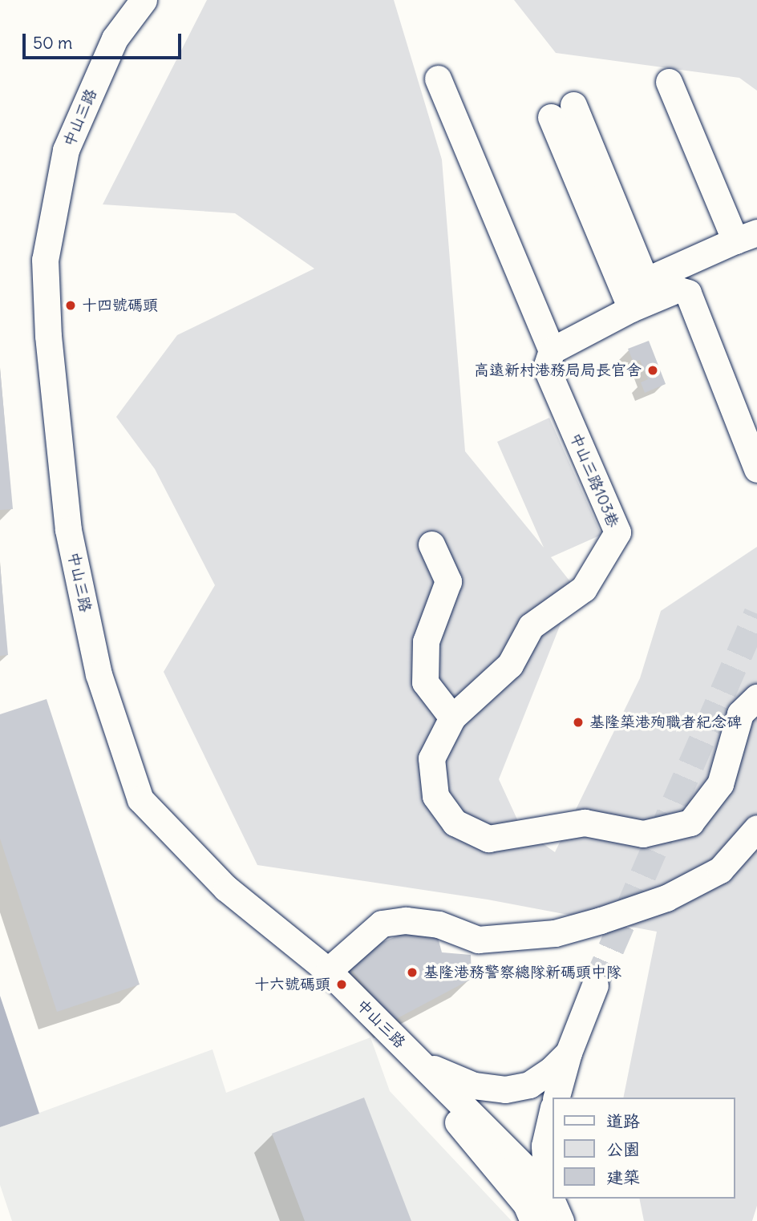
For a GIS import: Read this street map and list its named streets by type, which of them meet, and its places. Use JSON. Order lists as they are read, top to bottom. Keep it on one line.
{"streets":{"street":["中山三路","中山三路103巷"]},"places":["十四號碼頭","高遠新村港務局局長官舍","基隆築港殉職者紀念碑","基隆港務警察總隊新碼頭中隊","十六號碼頭"],"legend":["道路","公園","建築"],"scale_bar":"50 m"}
